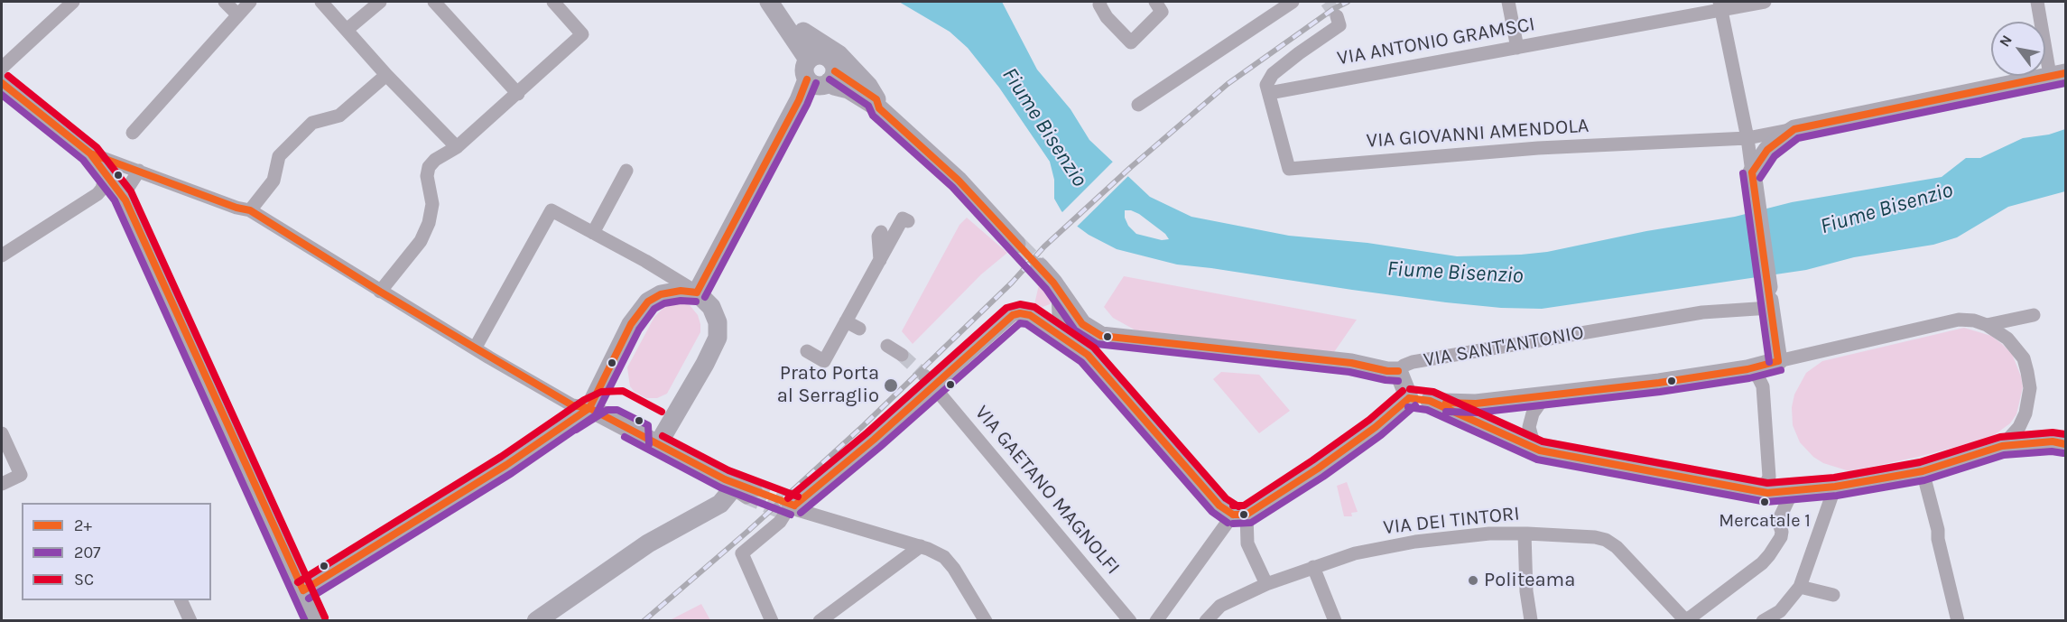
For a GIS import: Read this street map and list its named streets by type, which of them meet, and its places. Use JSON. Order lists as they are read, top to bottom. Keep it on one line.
{"streets":{"street":["VIA ANTONIO GRAMSCI","VIA GIOVANNI AMENDOLA","VIA SANT'ANTONIO","VIA GAETANO MAGNOLFI","VIA DEI TINTORI"]},"crossings":[["VIA ANTONIO GRAMSCI","VIA GIOVANNI AMENDOLA"]],"water":["Fiume Bisenzio"],"places":["Prato Porta al Serraglio","Mercatale 1","Politeama"],"lines":["transit line 2+","transit line SC","transit line 207"],"legend":["2+","207","SC"],"north":"top left"}
